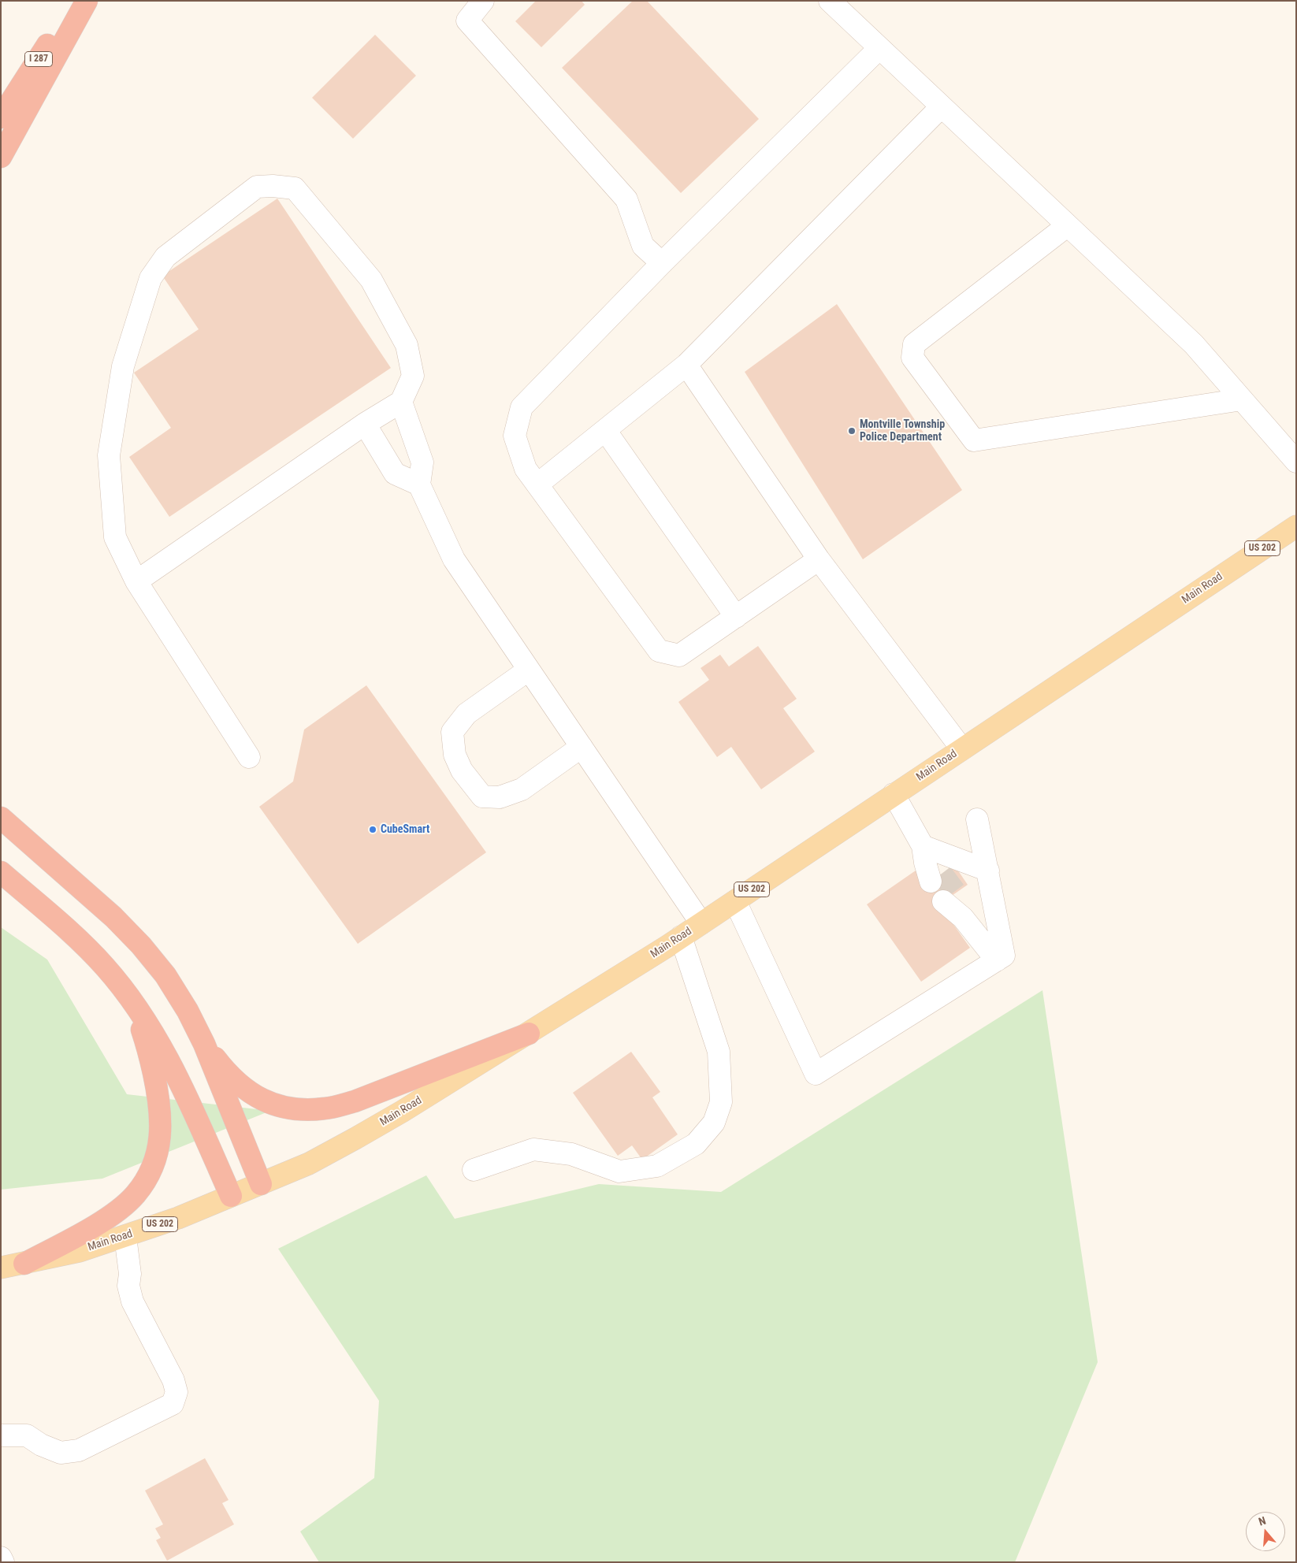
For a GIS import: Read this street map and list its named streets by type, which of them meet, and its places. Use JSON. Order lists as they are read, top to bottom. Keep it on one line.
{"streets":{"highway":["I 287"],"main road":["US 202","Main Road"]},"places":["Montville Township Police Department","CubeSmart"],"north":"top"}
